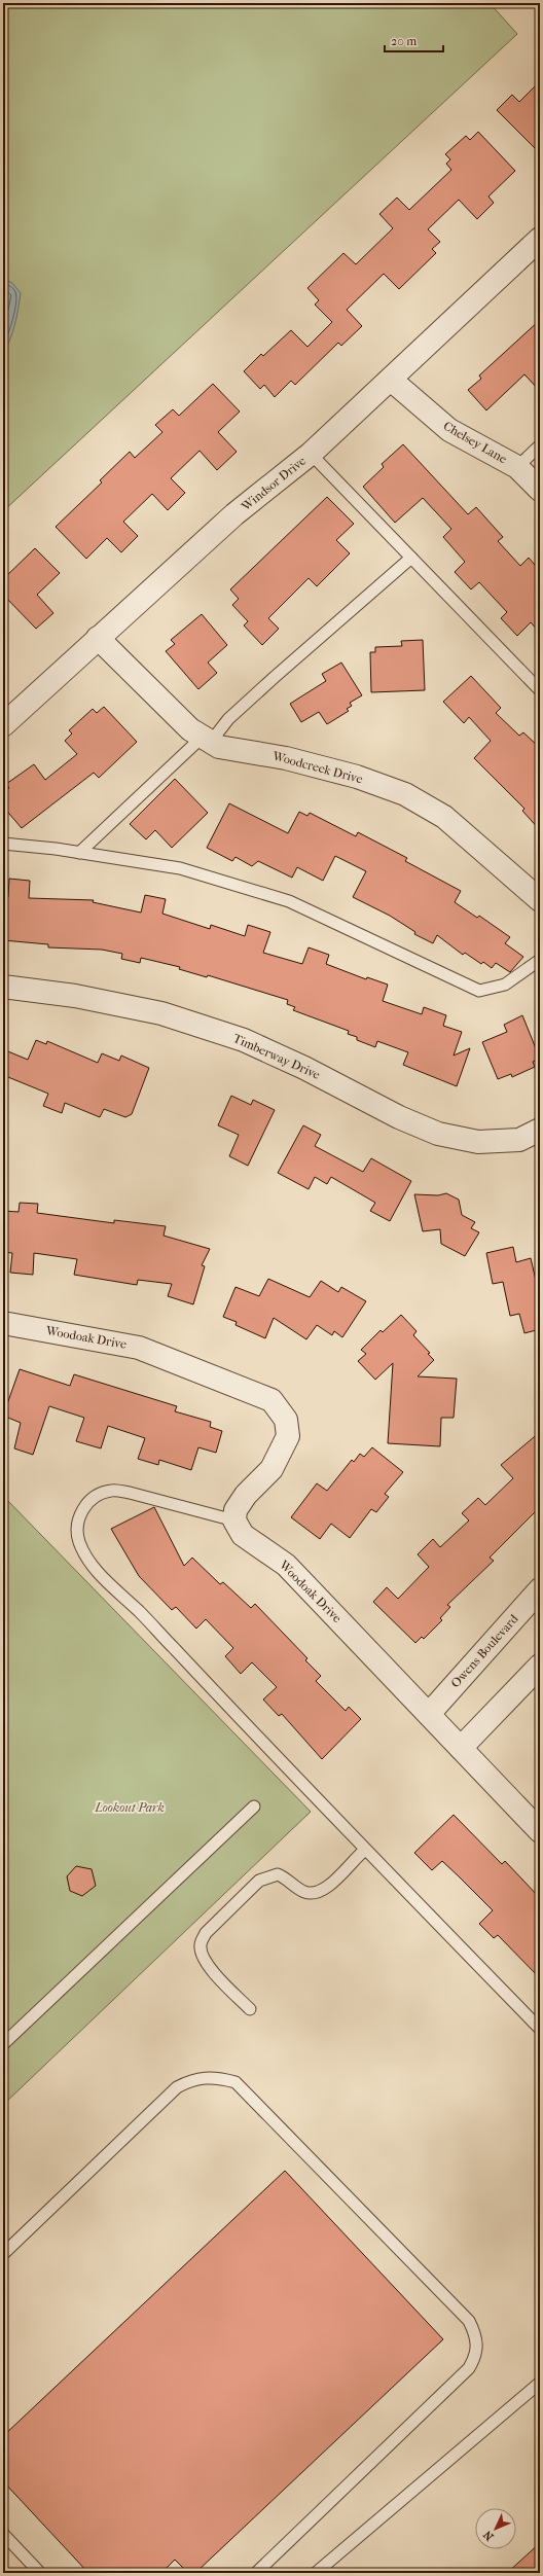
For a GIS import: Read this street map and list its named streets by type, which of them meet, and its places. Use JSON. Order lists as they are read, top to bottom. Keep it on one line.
{"streets":{"street":["Chelsey Lane","Windsor Drive","Woodcreek Drive","Timberway Drive","Woodoak Drive","Owens Boulevard"]},"crossings":[["Chelsey Lane","Windsor Drive"],["Windsor Drive","Woodcreek Drive"],["Woodoak Drive","Owens Boulevard"]],"parks":["Lookout Park"],"scale_bar":"20 m","north":"bottom left"}
